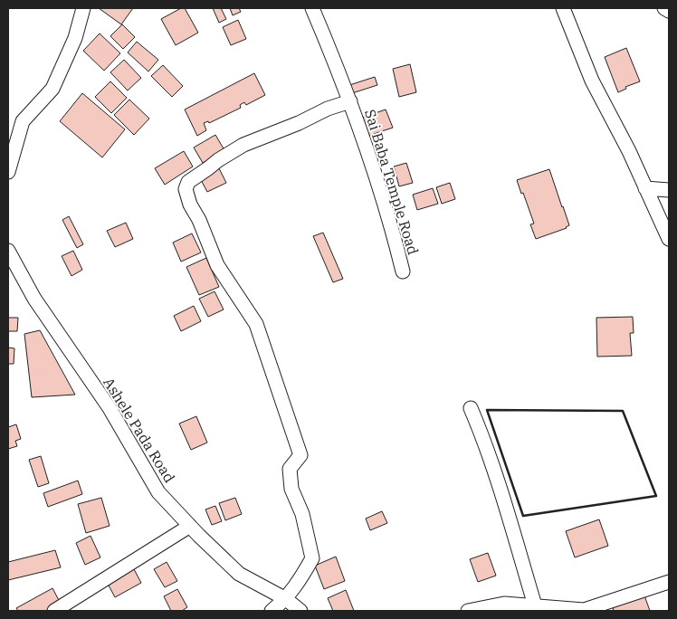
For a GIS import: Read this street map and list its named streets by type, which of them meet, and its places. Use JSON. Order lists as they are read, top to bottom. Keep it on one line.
{"streets":{"street":["Sai Baba Temple Road","Ashele Pada Road"]},"crossings":[["Sai Baba Temple Road","Ashele Pada Road"]]}
